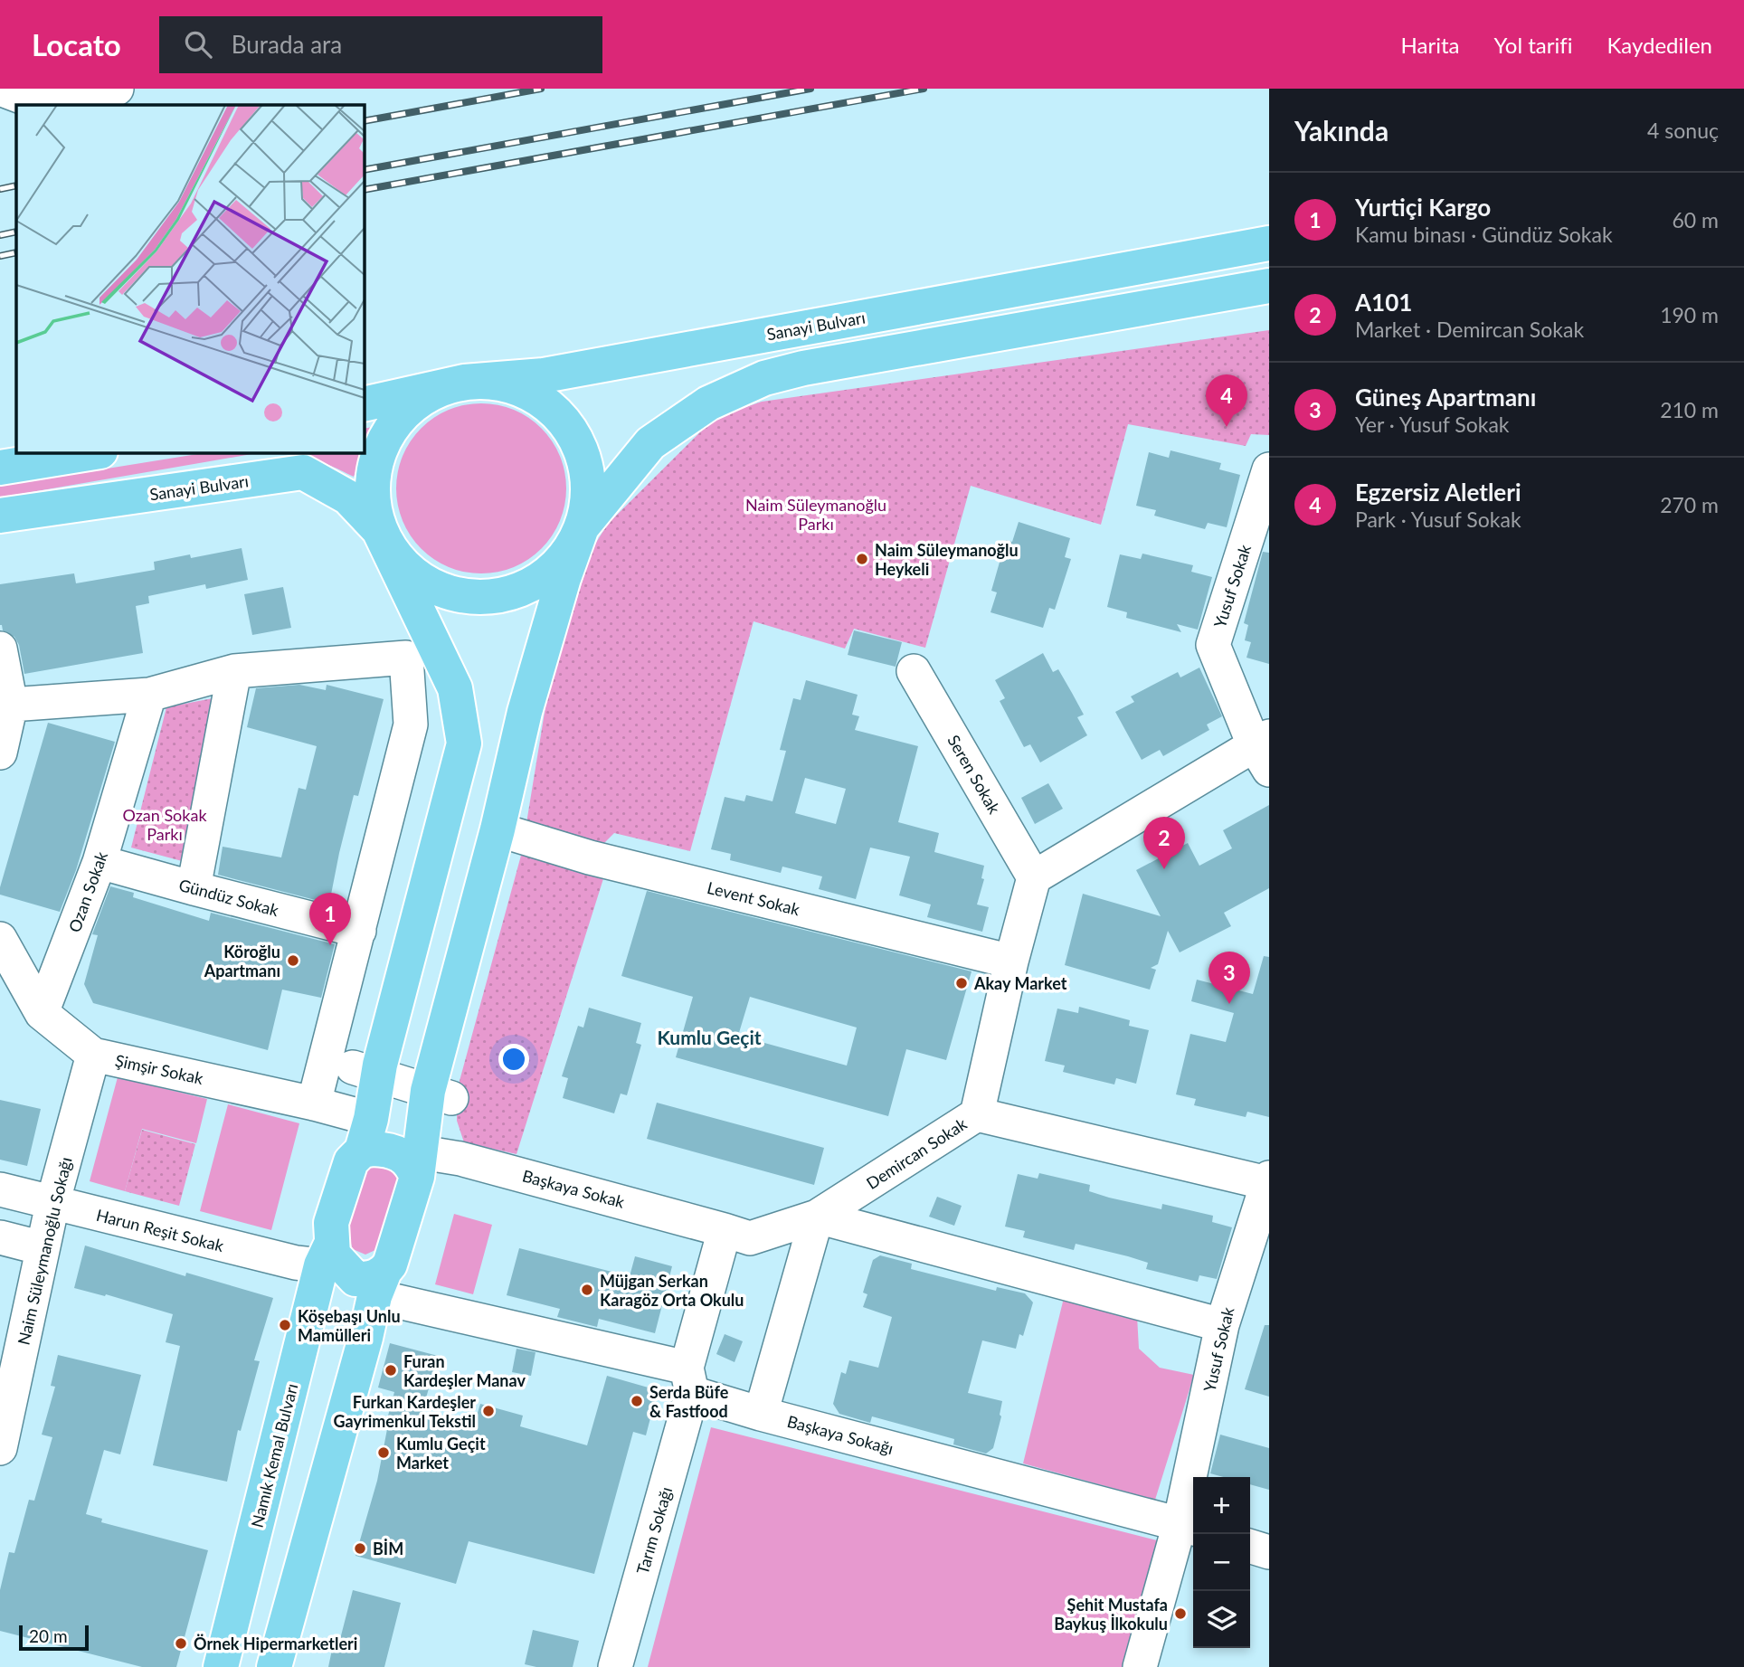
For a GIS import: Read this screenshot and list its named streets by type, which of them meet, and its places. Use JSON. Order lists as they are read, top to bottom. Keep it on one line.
{"streets":{"main road":["Sanayi Bulvarı","Namık Kemal Bulvarı"],"street":["Yusuf Sokak","Seren Sokak","Ozan Sokak","Gündüz Sokak","Levent Sokak","Şimşir Sokak","Demircan Sokak","Başkaya Sokak","Harun Reşit Sokak","Naim Süleymanoğlu Sokağı","Başkaya Sokağı","Tarım Sokağı"]},"crossings":[["Yusuf Sokak","Başkaya Sokağı"],["Seren Sokak","Demircan Sokak"],["Ozan Sokak","Gündüz Sokak"],["Ozan Sokak","Şimşir Sokak"],["Levent Sokak","Demircan Sokak"],["Şimşir Sokak","Naim Süleymanoğlu Sokağı"],["Şimşir Sokak","Namık Kemal Bulvarı"],["Demircan Sokak","Başkaya Sokak"],["Demircan Sokak","Tarım Sokağı"],["Başkaya Sokak","Tarım Sokağı"],["Harun Reşit Sokak","Naim Süleymanoğlu Sokağı"],["Harun Reşit Sokak","Namık Kemal Bulvarı"],["Başkaya Sokağı","Tarım Sokağı"]],"districts":["Kumlu Geçit"],"parks":["Naim Süleymanoğlu Parkı","Ozan Sokak Parkı"],"places":["Naim Süleymanoğlu Heykeli","Köroğlu Apartmanı","Akay Market","Müjgan Serkan Karagöz Orta Okulu","Köşebaşı Unlu Mamülleri","Furan Kardeşler Manav","Serda Büfe & Fastfood","Furkan Kardeşler Gayrimenkul Tekstil","Kumlu Geçit Market","BİM","Şehit Mustafa Baykuş İlkokulu","Örnek Hipermarketleri"],"scale_bar":"20 m","page":{"header":"Locato","search":"Burada ara","nav":["Harita","Yol tarifi","Kaydedilen"],"heading":["Yakında","4 sonuç"],"list":[{"mark":"1","name":"Yurtiçi Kargo","note":"Kamu binası · Gündüz Sokak","value":"60 m"},{"mark":"2","name":"A101","note":"Market · Demircan Sokak","value":"190 m"},{"mark":"3","name":"Güneş Apartmanı","note":"Yer · Yusuf Sokak","value":"210 m"},{"mark":"4","name":"Egzersiz Aletleri","note":"Park · Yusuf Sokak","value":"270 m"}],"pins":["4","2","1","3"],"map_buttons":["+","−"],"scale":"20 m"}}
